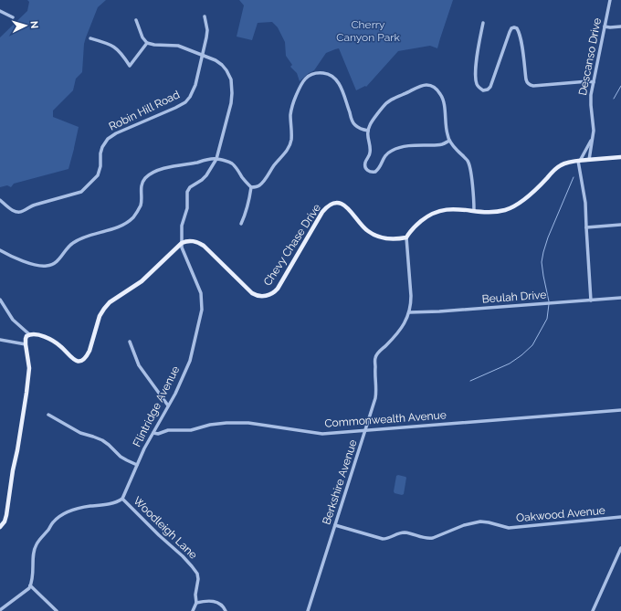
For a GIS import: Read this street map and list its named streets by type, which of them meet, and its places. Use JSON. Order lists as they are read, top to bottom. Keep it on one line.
{"streets":{"main road":["Chevy Chase Drive"],"street":["Descanso Drive","Robin Hill Road","Beulah Drive","Flintridge Avenue","Commonwealth Avenue","Berkshire Avenue","Oakwood Avenue","Woodleigh Lane"]},"crossings":[["Robin Hill Road","Flintridge Avenue"],["Chevy Chase Drive","Flintridge Avenue"],["Chevy Chase Drive","Berkshire Avenue"],["Beulah Drive","Berkshire Avenue"],["Flintridge Avenue","Commonwealth Avenue"],["Flintridge Avenue","Woodleigh Lane"],["Commonwealth Avenue","Berkshire Avenue"],["Berkshire Avenue","Oakwood Avenue"]],"parks":["Cherry Canyon Park"],"north":"right"}
